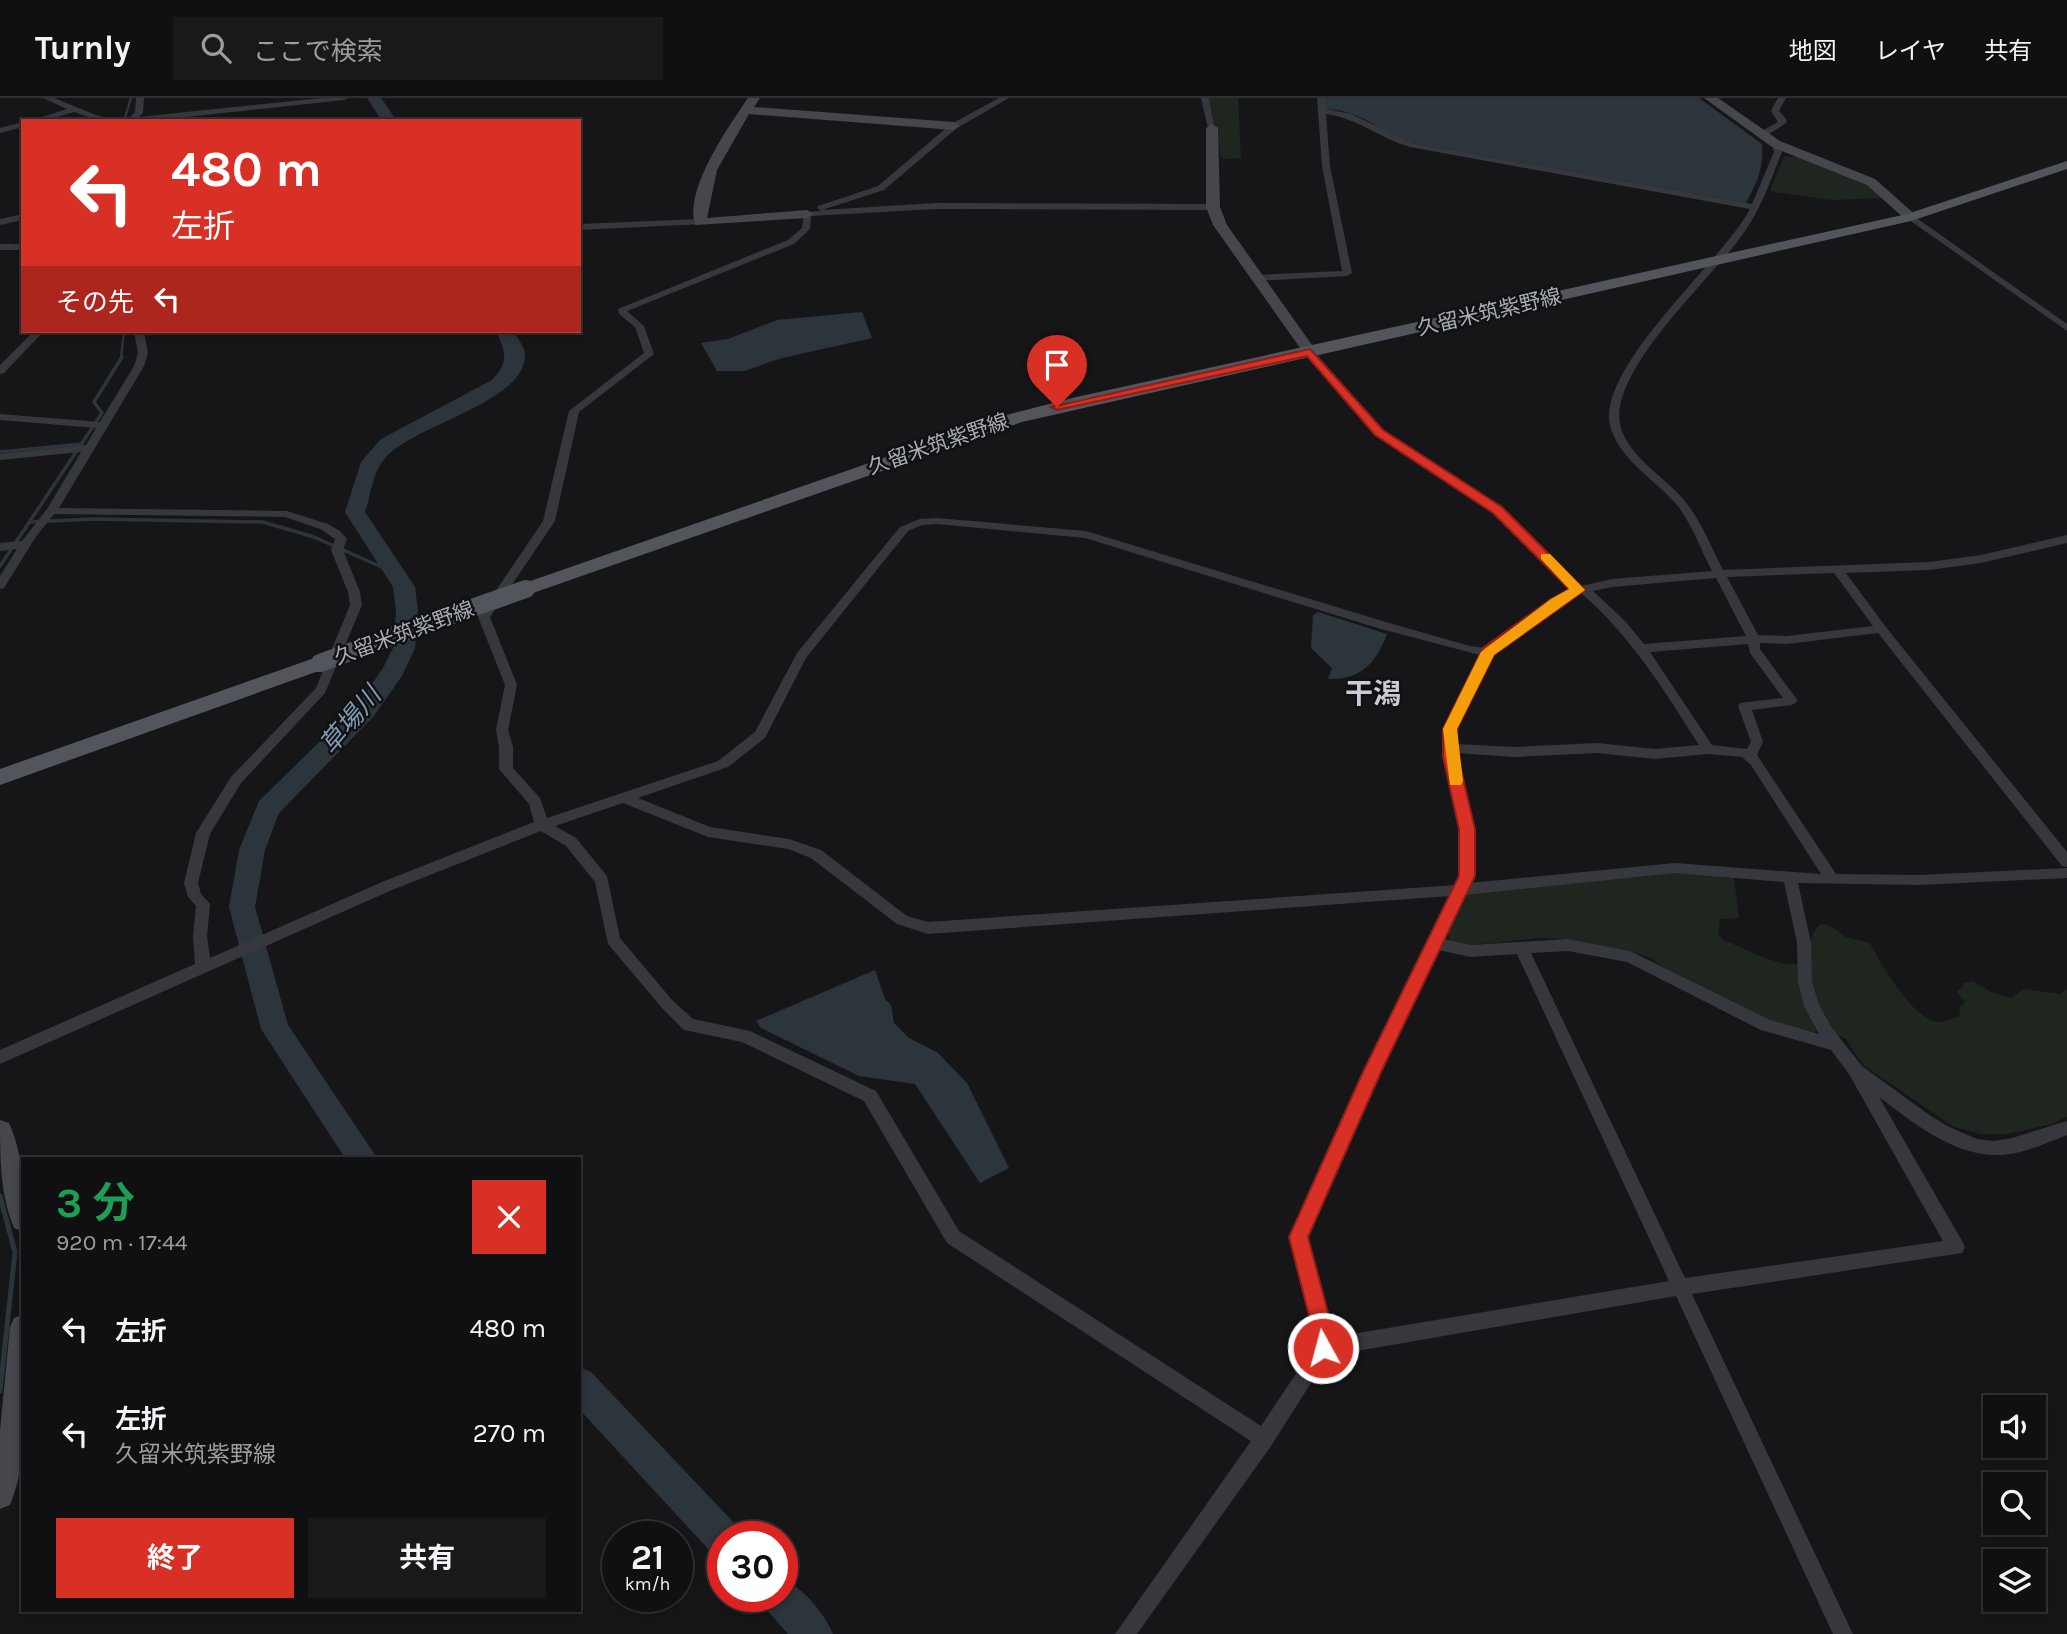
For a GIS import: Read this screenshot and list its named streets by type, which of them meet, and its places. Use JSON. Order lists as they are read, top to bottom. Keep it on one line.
{"streets":{"main road":["久留米筑紫野線"]},"districts":["干潟"],"water":["草場川"],"page":{"header":"Turnly","search":"ここで検索","nav":["地図","レイヤ","共有"],"turn":["480 m","左折"],"then":"その先","heading":["3 分","920 m · 17:44"],"list":[{"name":"左折","value":"480 m"},{"name":"左折","note":"久留米筑紫野線","value":"270 m"}],"buttons":["終了","共有"],"speed":"21 km/h","limit":"30"}}
